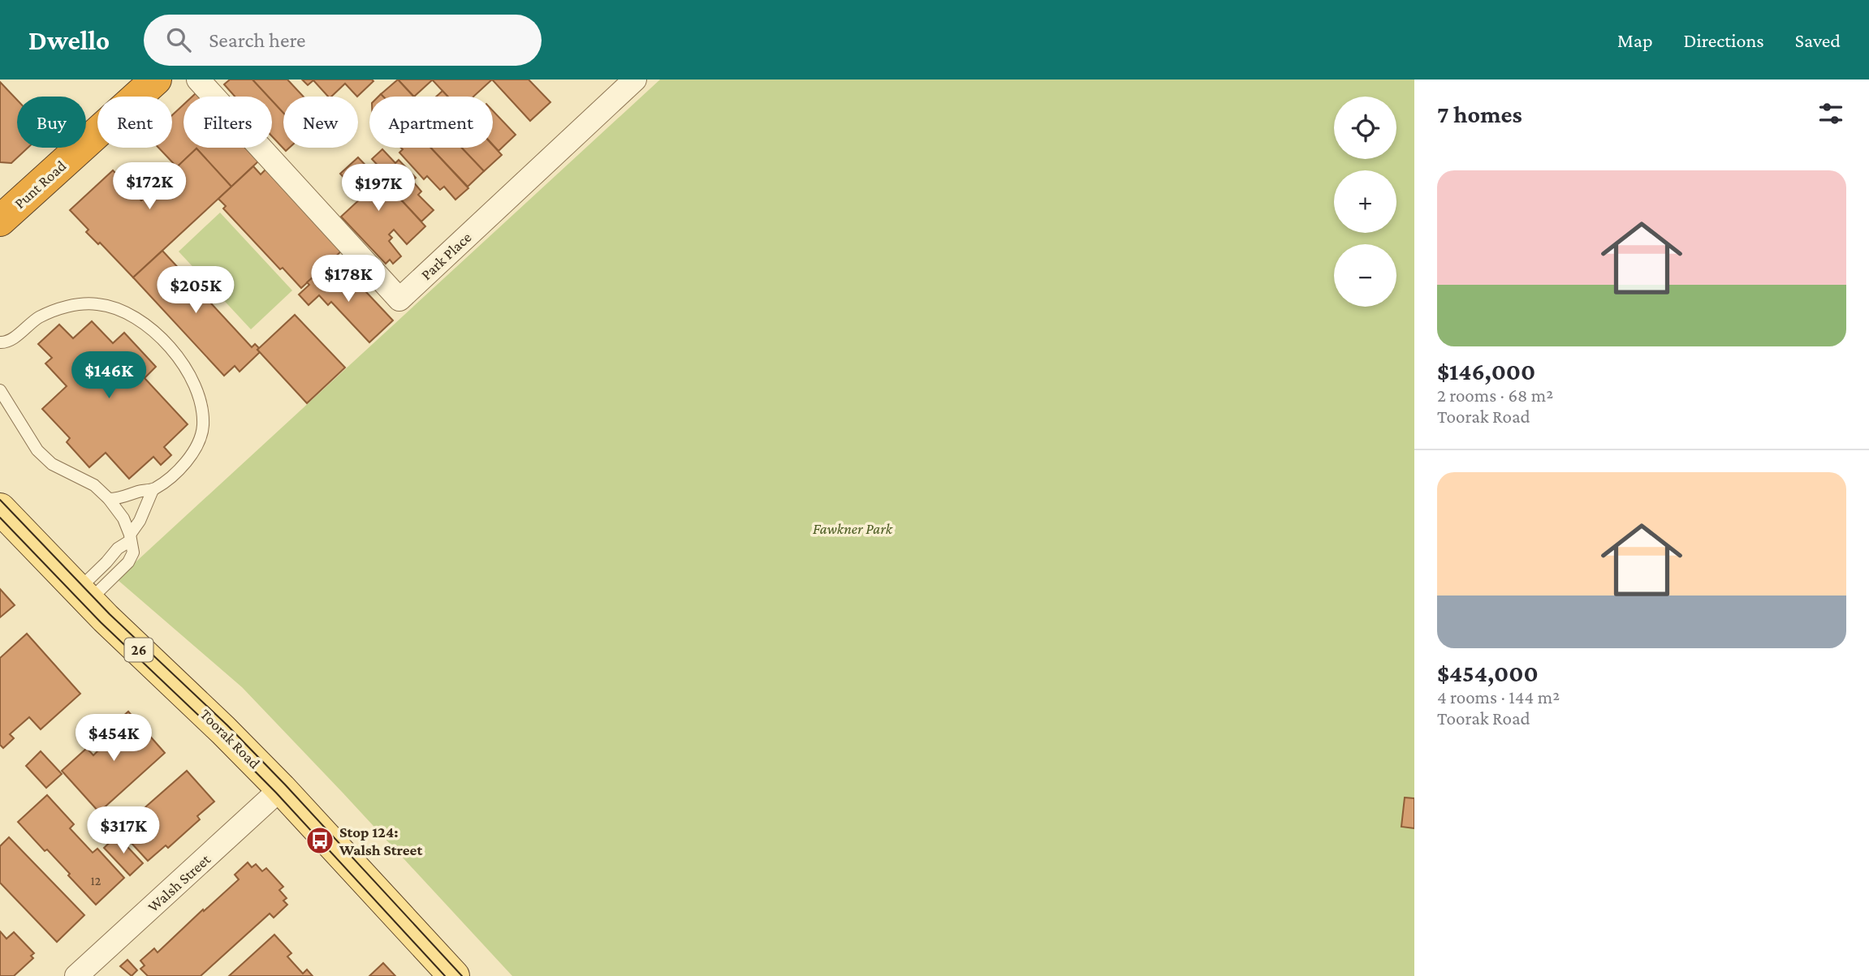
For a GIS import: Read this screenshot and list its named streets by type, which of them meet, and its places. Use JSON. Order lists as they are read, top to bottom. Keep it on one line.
{"streets":{"highway":["Punt Road"],"main road":["26","Toorak Road"],"street":["Park Place","Walsh Street"]},"crossings":[["Toorak Road","Walsh Street"]],"parks":["Fawkner Park"],"places":{"bus stop":["Stop 124: Walsh Street"]},"house_numbers":["12"],"page":{"header":"Dwello","search":"Search here","nav":["Map","Directions","Saved"],"heading":"7 homes","map_buttons":["+","−"],"chip":["Buy","Rent","Filters","New","Apartment"],"list":[{"name":"$146,000","note":"2 rooms · 68 m² · Toorak Road"},{"name":"$454,000","note":"4 rooms · 144 m² · Toorak Road"}],"price":["$172K","$197K","$178K","$205K","$146K","$454K","$317K"]}}
